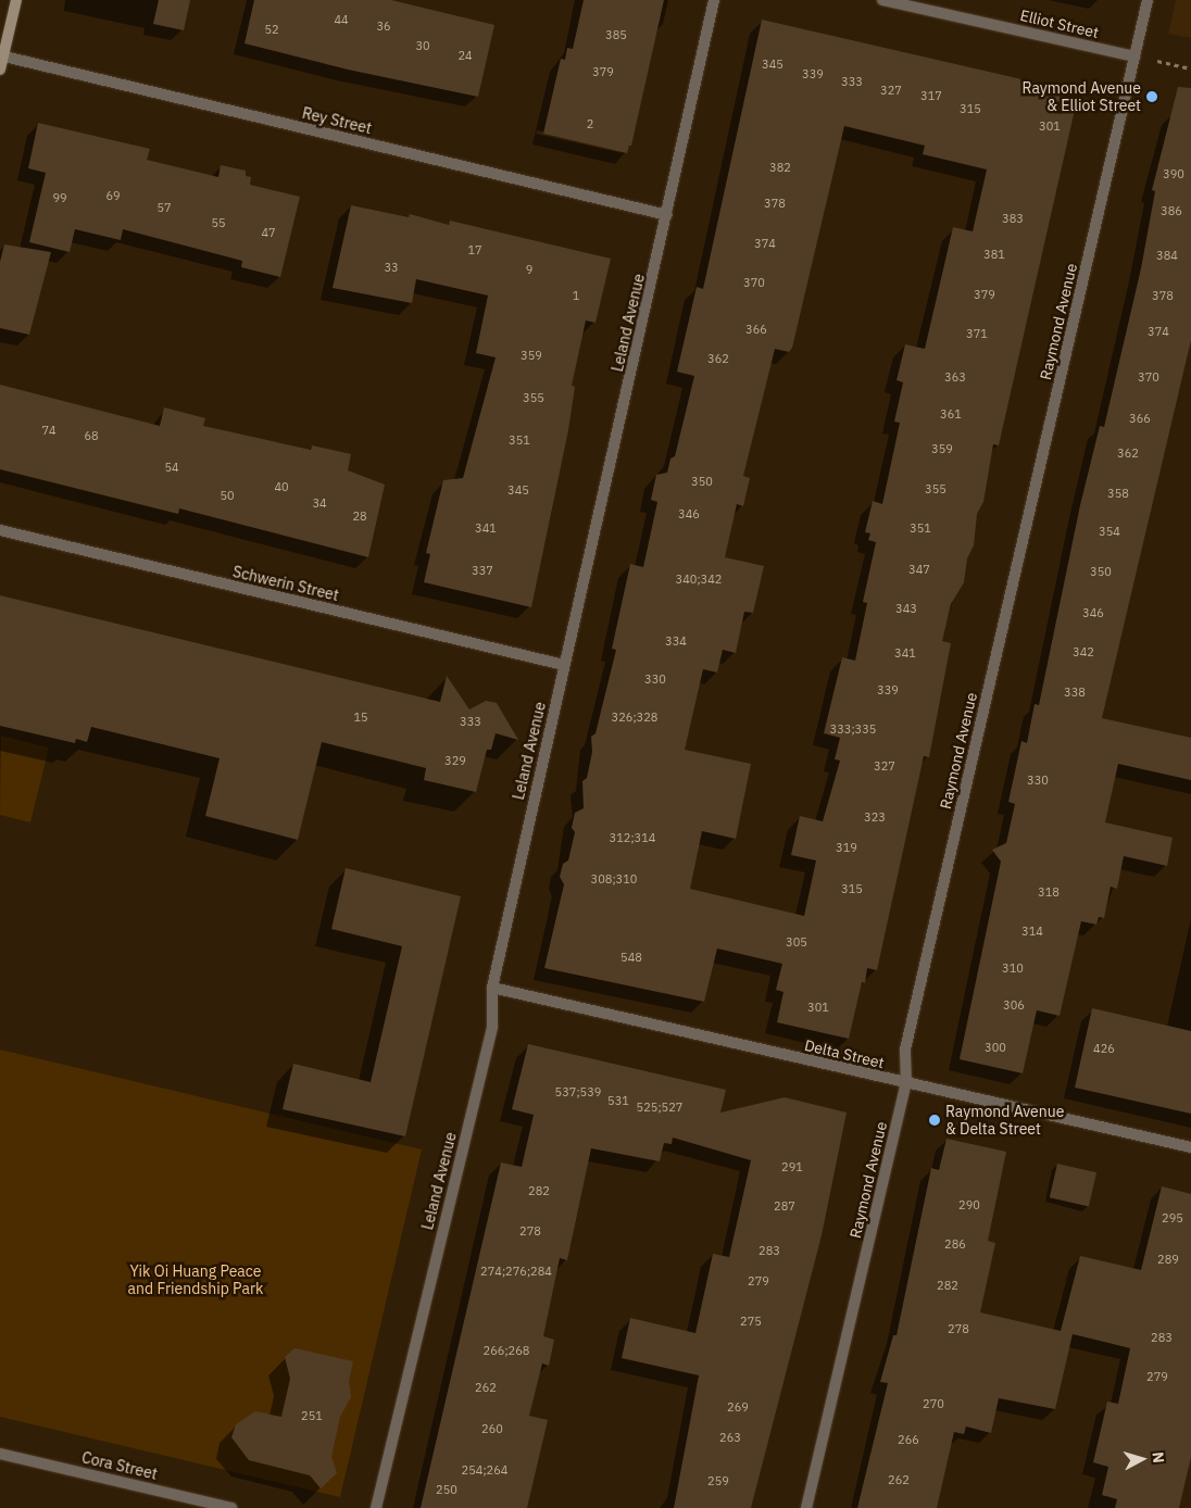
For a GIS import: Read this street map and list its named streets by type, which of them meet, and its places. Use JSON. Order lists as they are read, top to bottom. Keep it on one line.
{"streets":{"street":["Elliot Street","Rey Street","Raymond Avenue","Leland Avenue","Schwerin Street","Delta Street","Cora Street"]},"crossings":[["Elliot Street","Raymond Avenue"],["Rey Street","Leland Avenue"],["Raymond Avenue","Delta Street"],["Leland Avenue","Schwerin Street"],["Leland Avenue","Delta Street"]],"parks":["Yik Oi Huang Peace and Friendship Park"],"places":["Raymond Avenue & Elliot Street","Raymond Avenue & Delta Street"],"house_numbers":["44","36","52","385","30","24","345","379","339","333","327","317","315","2","301","382","390","69","99","378","57","386","383","55","47","374","17","381","384","33","9","370","379","1","378","366","374","371","359","362","363","370","355","361","366","74","68","351","359","362","54","350","40","355","345","358","50","34","346","28","341","351","354","347","337","350","340;342","343","346","334","342","341","330","339","338","15","326;328","333","333;335","329","327","330","323","312;314","319","308;310","315","318","314","305","548","310","306","301","300","426","537;539","531","525;527","291","282","290","287","295","278","286","283","289","274;276;284","279","282","275","278","283","266;268","279","262","270","269","251","260","263","266","254;264","262","259","250"],"north":"right"}
